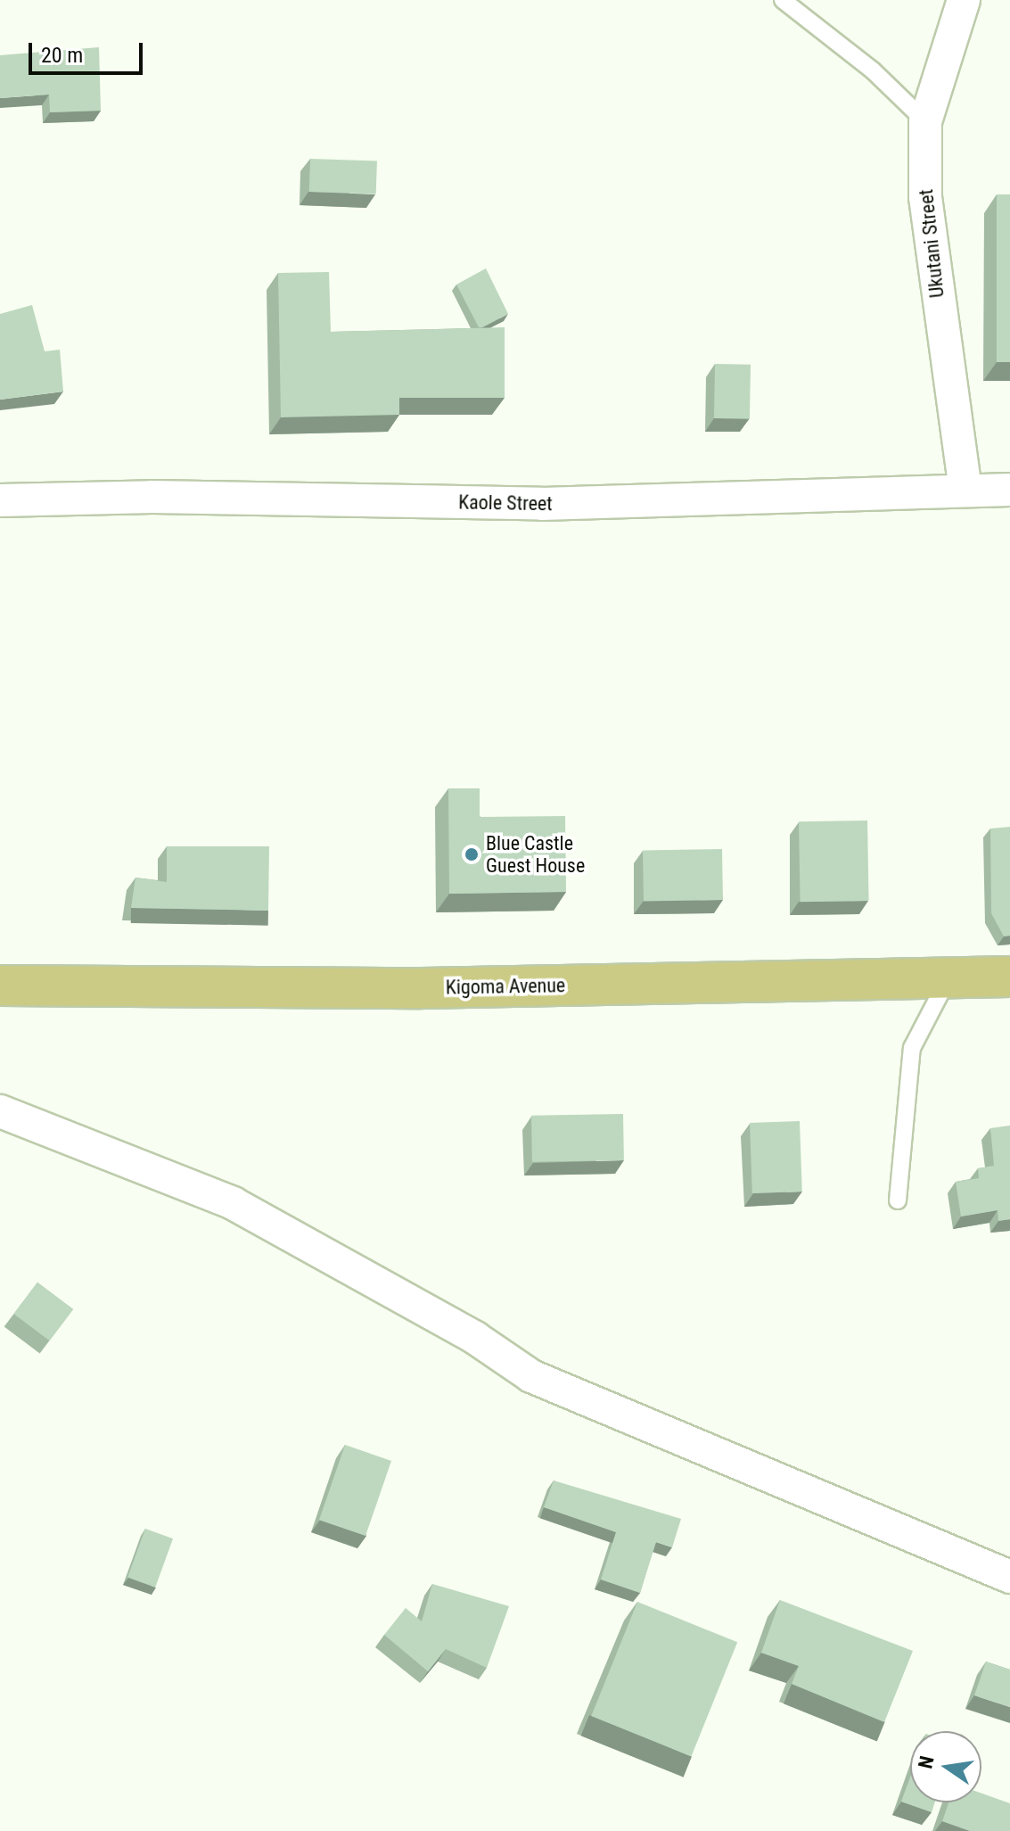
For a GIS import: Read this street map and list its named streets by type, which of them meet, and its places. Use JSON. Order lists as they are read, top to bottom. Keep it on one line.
{"streets":{"main road":["Kigoma Avenue"],"street":["Ukutani Street","Kaole Street"]},"crossings":[["Ukutani Street","Kaole Street"]],"places":["Blue Castle Guest House"],"scale_bar":"20 m","north":"left"}
